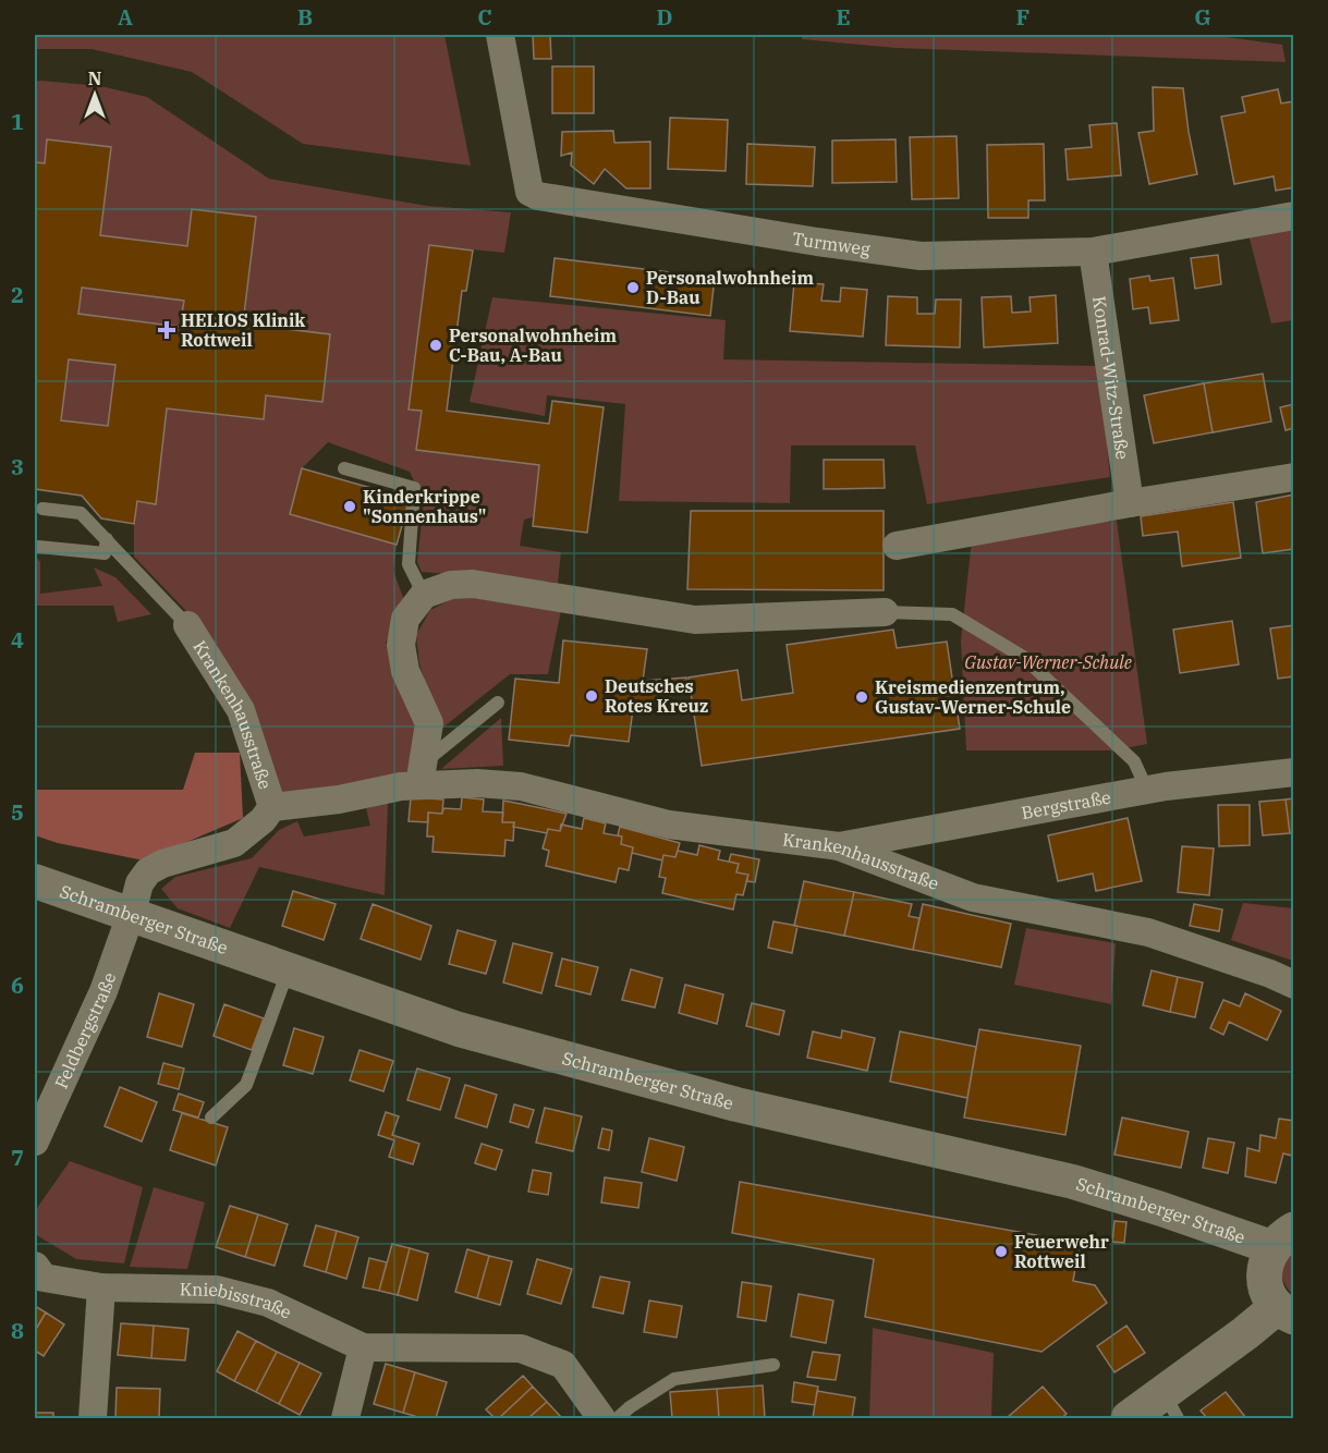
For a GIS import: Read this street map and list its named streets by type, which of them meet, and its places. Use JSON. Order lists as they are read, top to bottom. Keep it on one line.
{"streets":{"street":["Turmweg","Konrad-Witz-Straße","Krankenhausstraße","Bergstraße","Schramberger Straße","Feldbergstraße","Kniebisstraße"]},"crossings":[["Turmweg","Konrad-Witz-Straße"],["Krankenhausstraße","Bergstraße"],["Krankenhausstraße","Schramberger Straße"],["Krankenhausstraße","Feldbergstraße"],["Schramberger Straße","Feldbergstraße"]],"parks":["Gustav-Werner-Schule"],"places":{"other":["Personalwohnheim D-Bau","Personalwohnheim C-Bau, A-Bau","Kinderkrippe \"Sonnenhaus\"","Deutsches Rotes Kreuz","Kreismedienzentrum, Gustav-Werner-Schule","Feuerwehr Rottweil"],"health":["HELIOS Klinik Rottweil"]},"north":"top","grid":{"columns":["A","B","C","D","E","F","G"],"rows":["1","2","3","4","5","6","7","8"]}}
